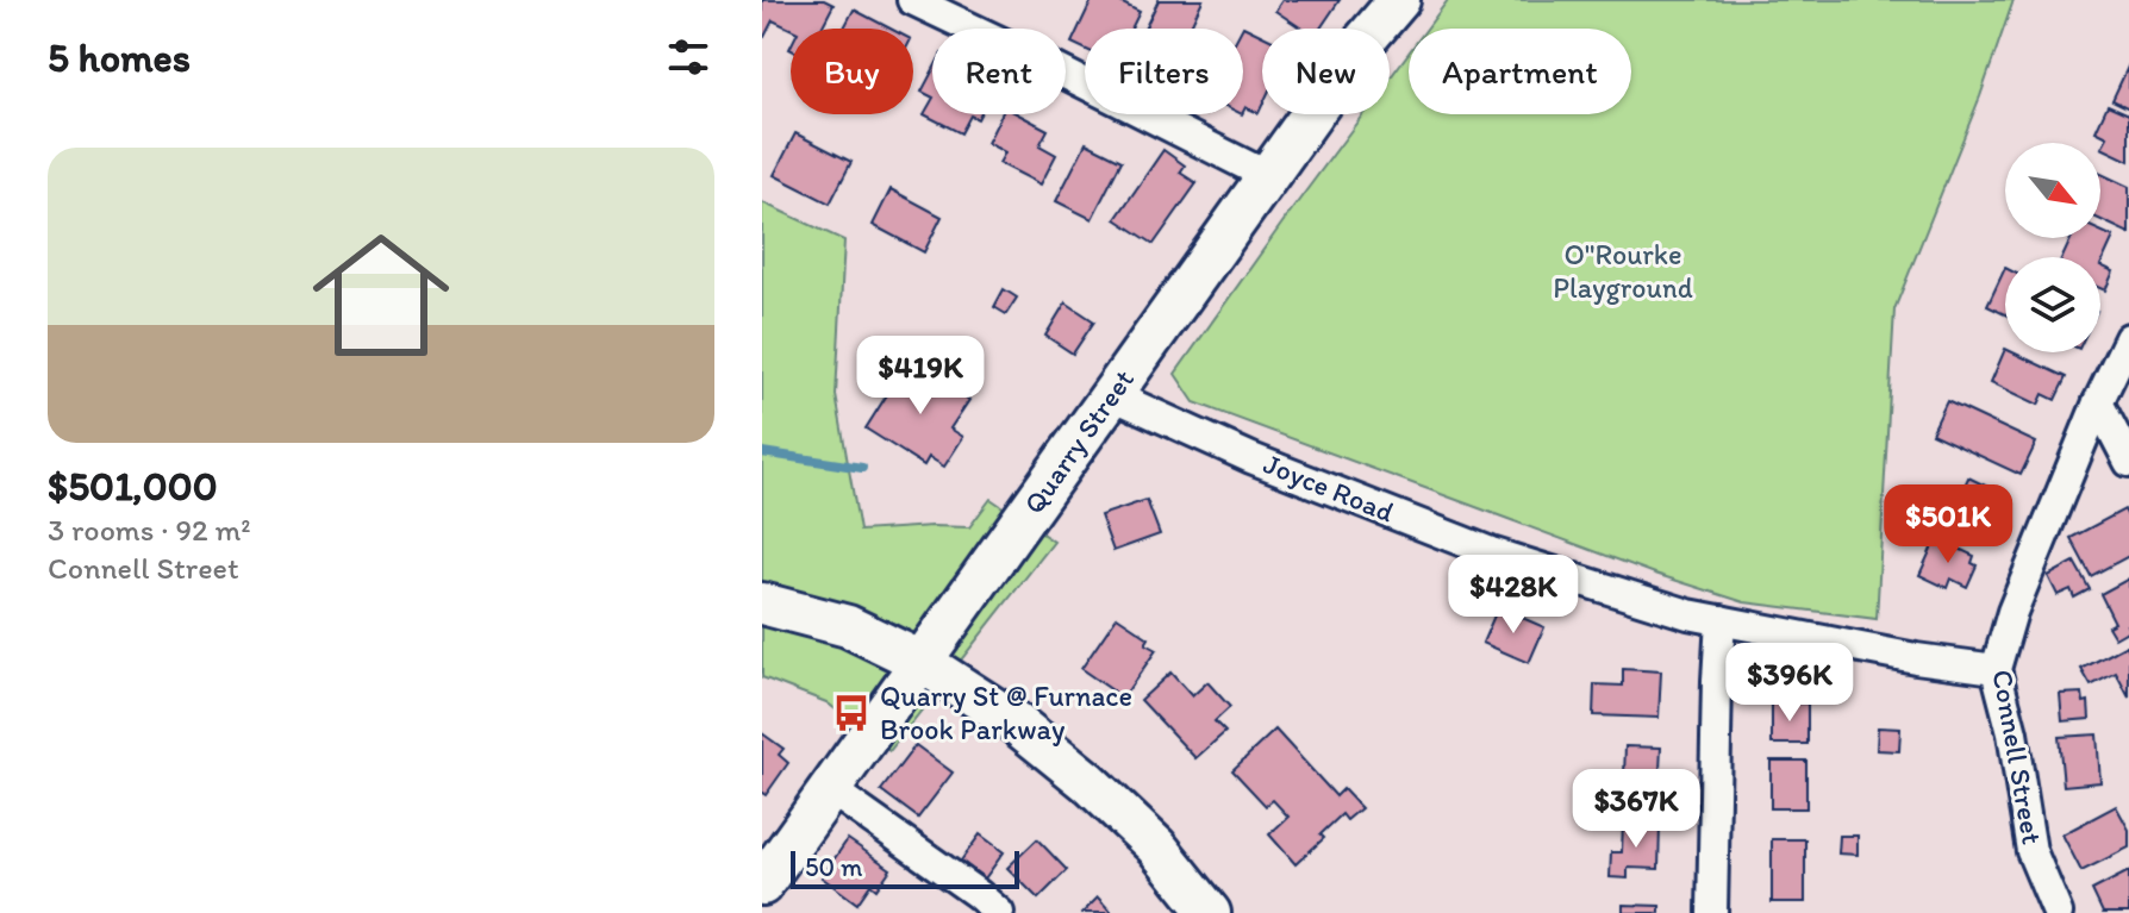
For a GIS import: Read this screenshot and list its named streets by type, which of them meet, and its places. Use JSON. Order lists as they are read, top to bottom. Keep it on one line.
{"streets":{"main road":["Quarry Street"],"street":["Joyce Road","Connell Street"]},"crossings":[["Quarry Street","Joyce Road"],["Joyce Road","Connell Street"]],"parks":["O\"Rourke Playground"],"places":{"bus stop":["Quarry St @ Furnace Brook Parkway"]},"scale_bar":"50 m","north":"bottom right","page":{"heading":"5 homes","chip":["Buy","Rent","Filters","New","Apartment"],"list":[{"name":"$501,000","note":"3 rooms · 92 m² · Connell Street"}],"price":["$419K","$501K","$428K","$396K","$367K"],"scale":"50 m"}}
